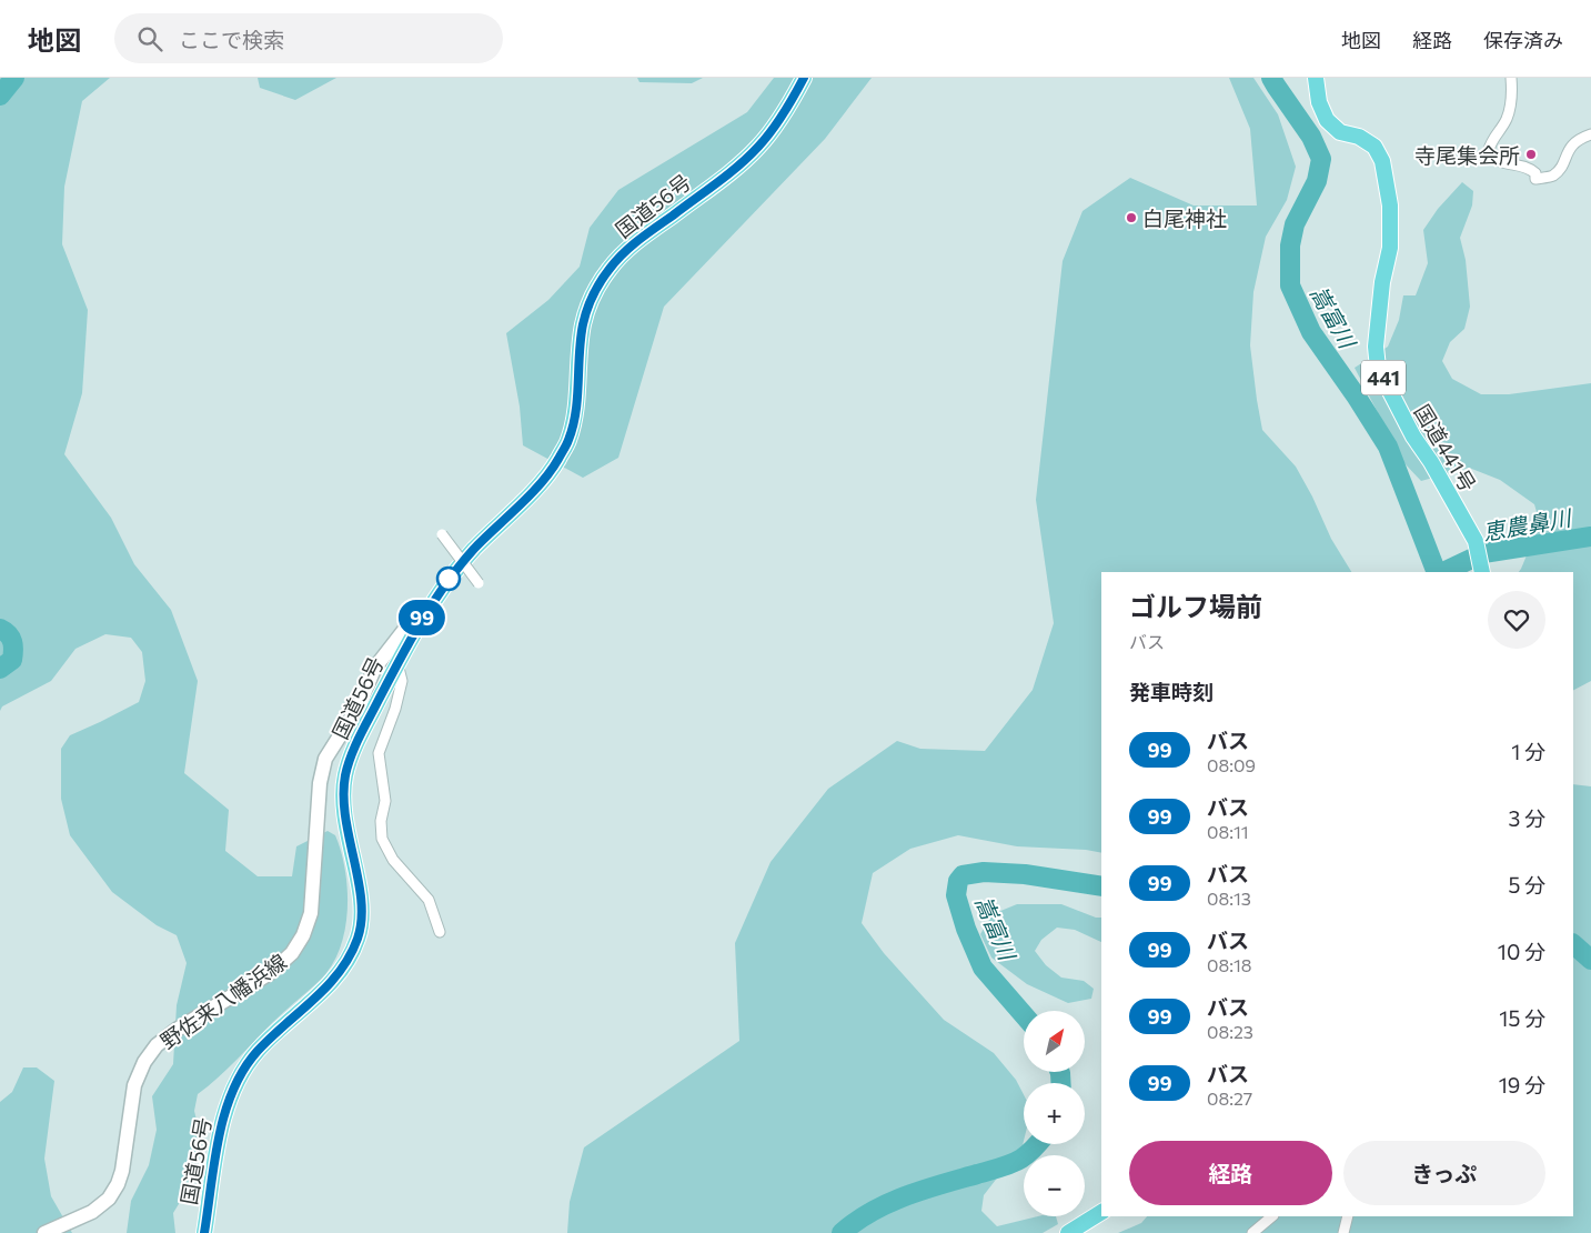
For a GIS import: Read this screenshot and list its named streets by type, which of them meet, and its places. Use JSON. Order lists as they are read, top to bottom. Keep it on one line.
{"streets":{"highway":["国道56号","441","国道441号"],"main road":["野佐来八幡浜線"]},"crossings":[["国道56号","野佐来八幡浜線"]],"water":["嵩富川","恵農鼻川"],"places":["寺尾集会所","白尾神社"],"lines":["bus line 99"],"north":"top right","page":{"header":"地図","search":"ここで検索","nav":["地図","経路","保存済み"],"on_map":"99","heading":[["ゴルフ場前","バス"],"発車時刻"],"list":[{"mark":"99","name":"バス","note":"08:09","value":"1 分"},{"mark":"99","name":"バス","note":"08:11","value":"3 分"},{"mark":"99","name":"バス","note":"08:13","value":"5 分"},{"mark":"99","name":"バス","note":"08:18","value":"10 分"},{"mark":"99","name":"バス","note":"08:23","value":"15 分"},{"mark":"99","name":"バス","note":"08:27","value":"19 分"}],"map_buttons":["+","−"],"buttons":["経路","きっぷ"]}}
